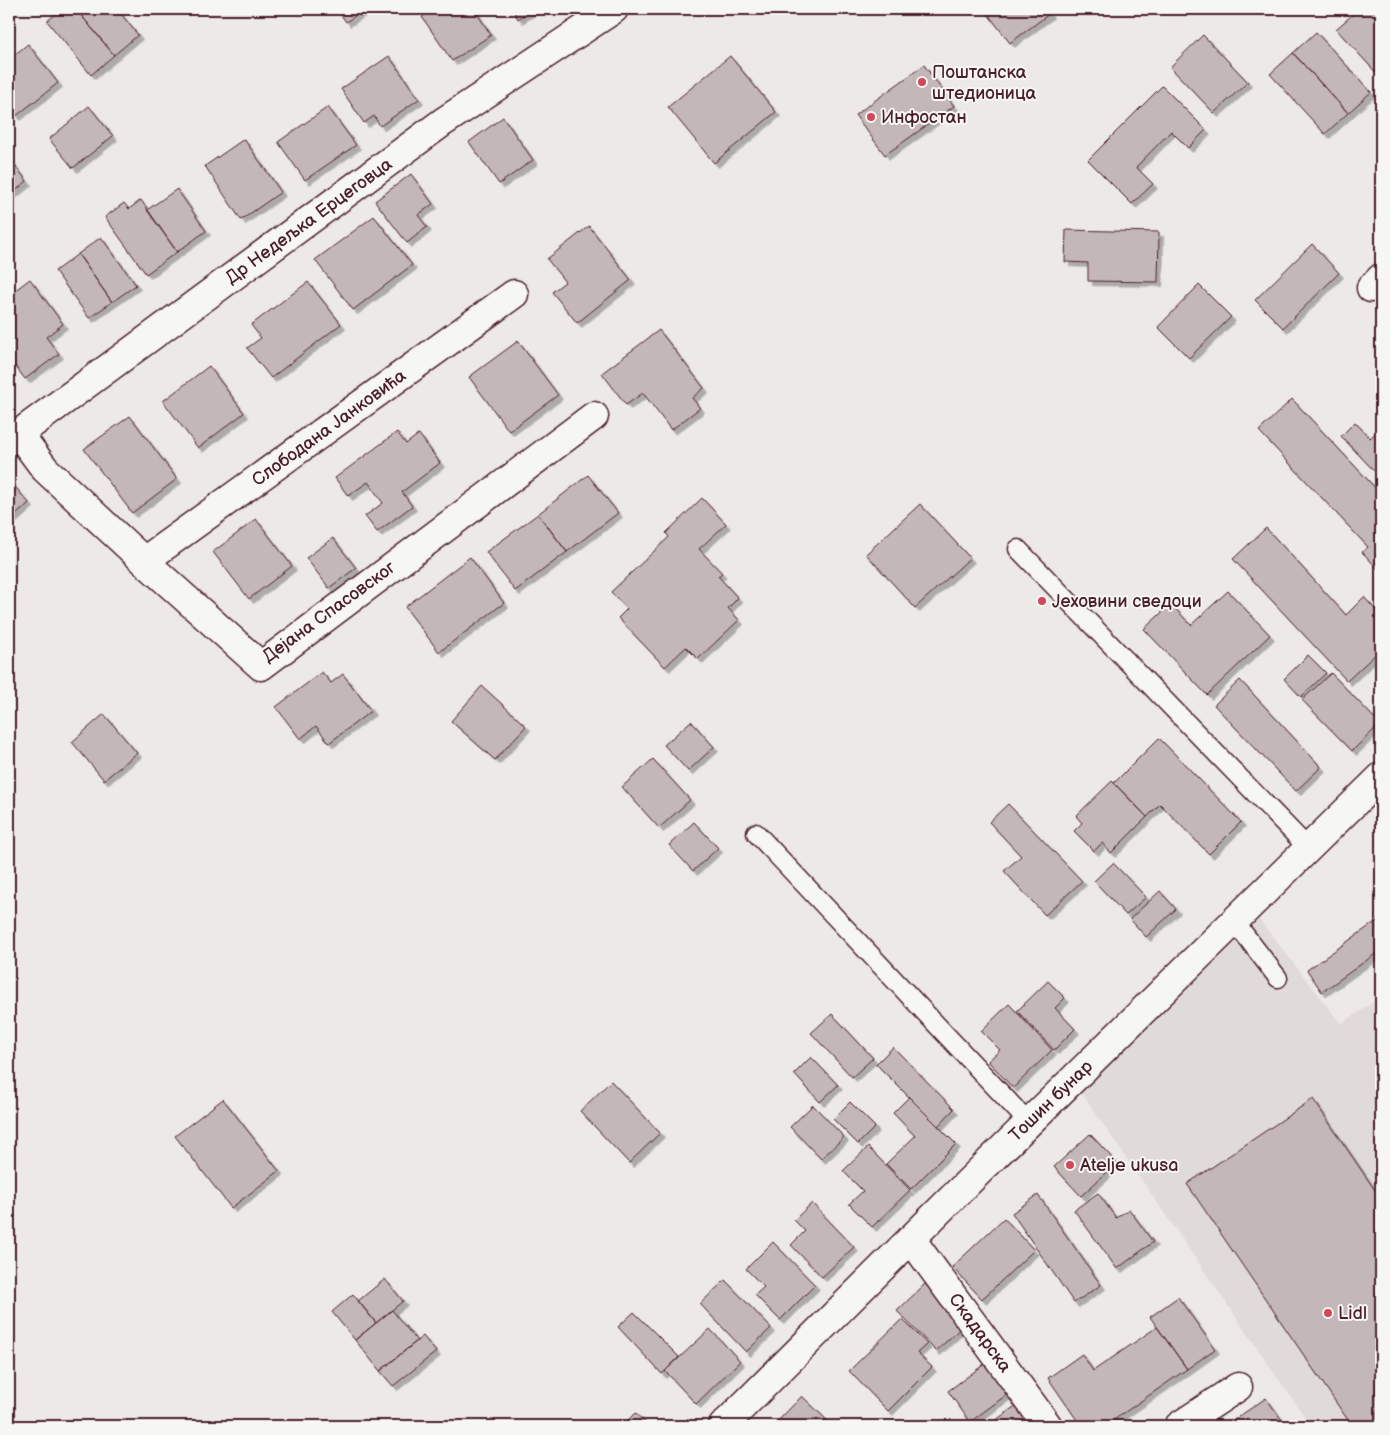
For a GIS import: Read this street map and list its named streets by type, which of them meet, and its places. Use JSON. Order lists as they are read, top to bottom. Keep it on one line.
{"streets":{"street":["Др Недељка Ерцеговца","Слободана Јанковића","Дејана Спасовског","Тошин бунар","Скадарска"]},"crossings":[["Др Недељка Ерцеговца","Дејана Спасовског"],["Слободана Јанковића","Дејана Спасовског"],["Тошин бунар","Скадарска"]],"places":["Поштанска штедионица","Инфостан","Јеховини сведоци","Atelje ukusa","Lidl"]}
